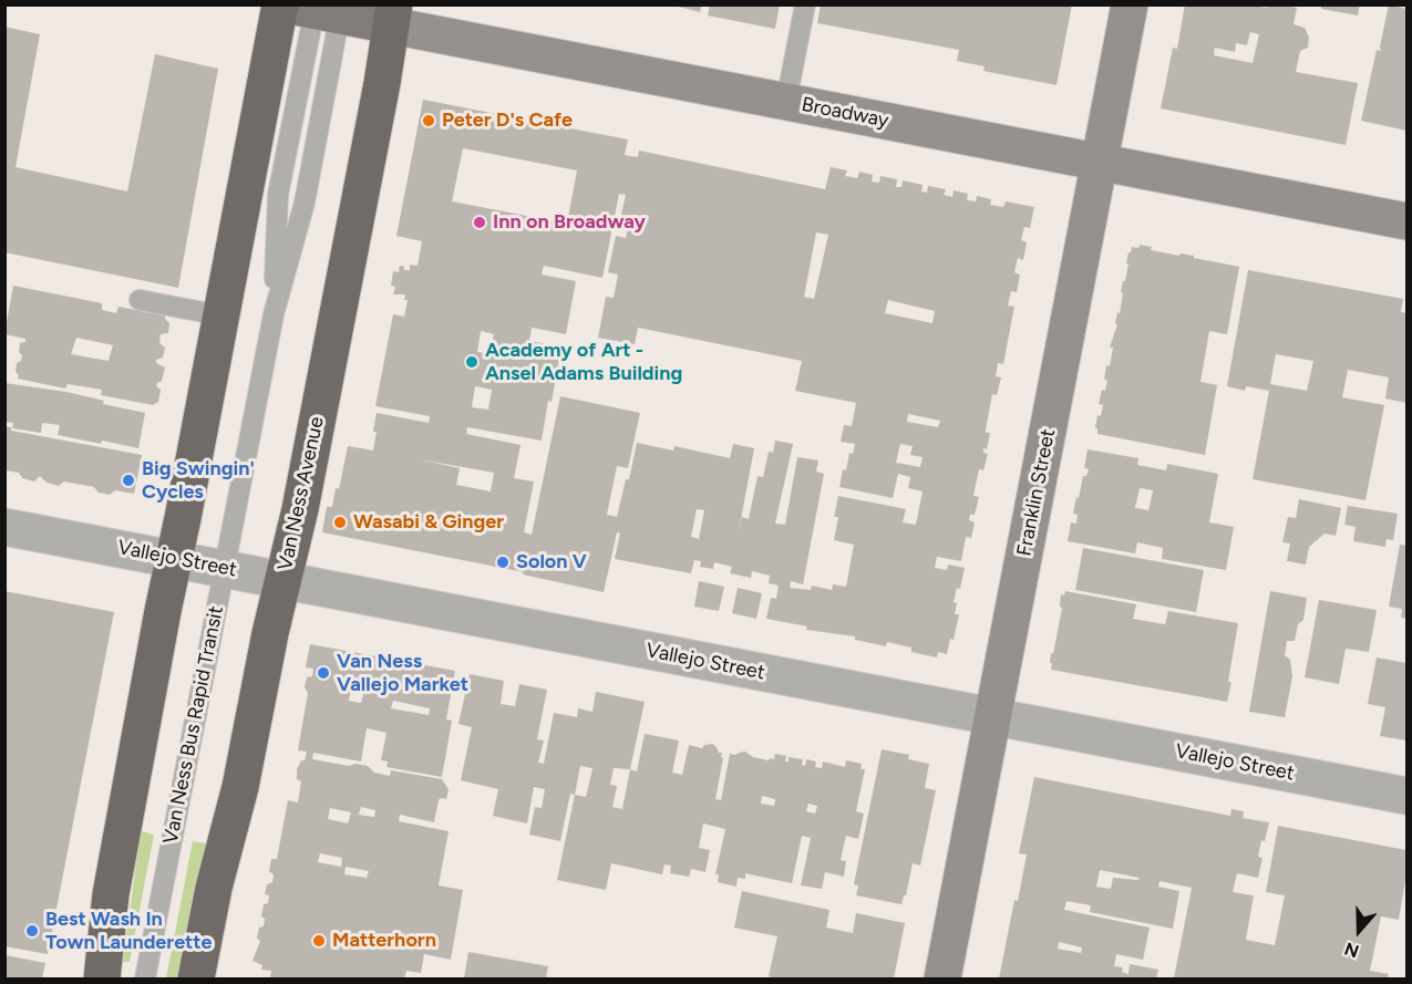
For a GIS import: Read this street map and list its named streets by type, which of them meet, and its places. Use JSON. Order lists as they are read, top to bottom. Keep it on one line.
{"streets":{"highway":["Van Ness Avenue"],"main road":["Broadway"],"street":["Franklin Street","Vallejo Street"],"lane":["Van Ness Bus Rapid Transit"]},"crossings":[["Broadway","Franklin Street"],["Broadway","Van Ness Avenue"],["Broadway","Van Ness Bus Rapid Transit"],["Franklin Street","Vallejo Street"],["Van Ness Avenue","Vallejo Street"],["Vallejo Street","Van Ness Bus Rapid Transit"]],"places":["Peter D's Cafe","Inn on Broadway","Academy of Art - Ansel Adams Building","Big Swingin' Cycles","Wasabi & Ginger","Solon V","Van Ness Vallejo Market","Best Wash In Town Launderette","Matterhorn"],"north":"bottom"}
